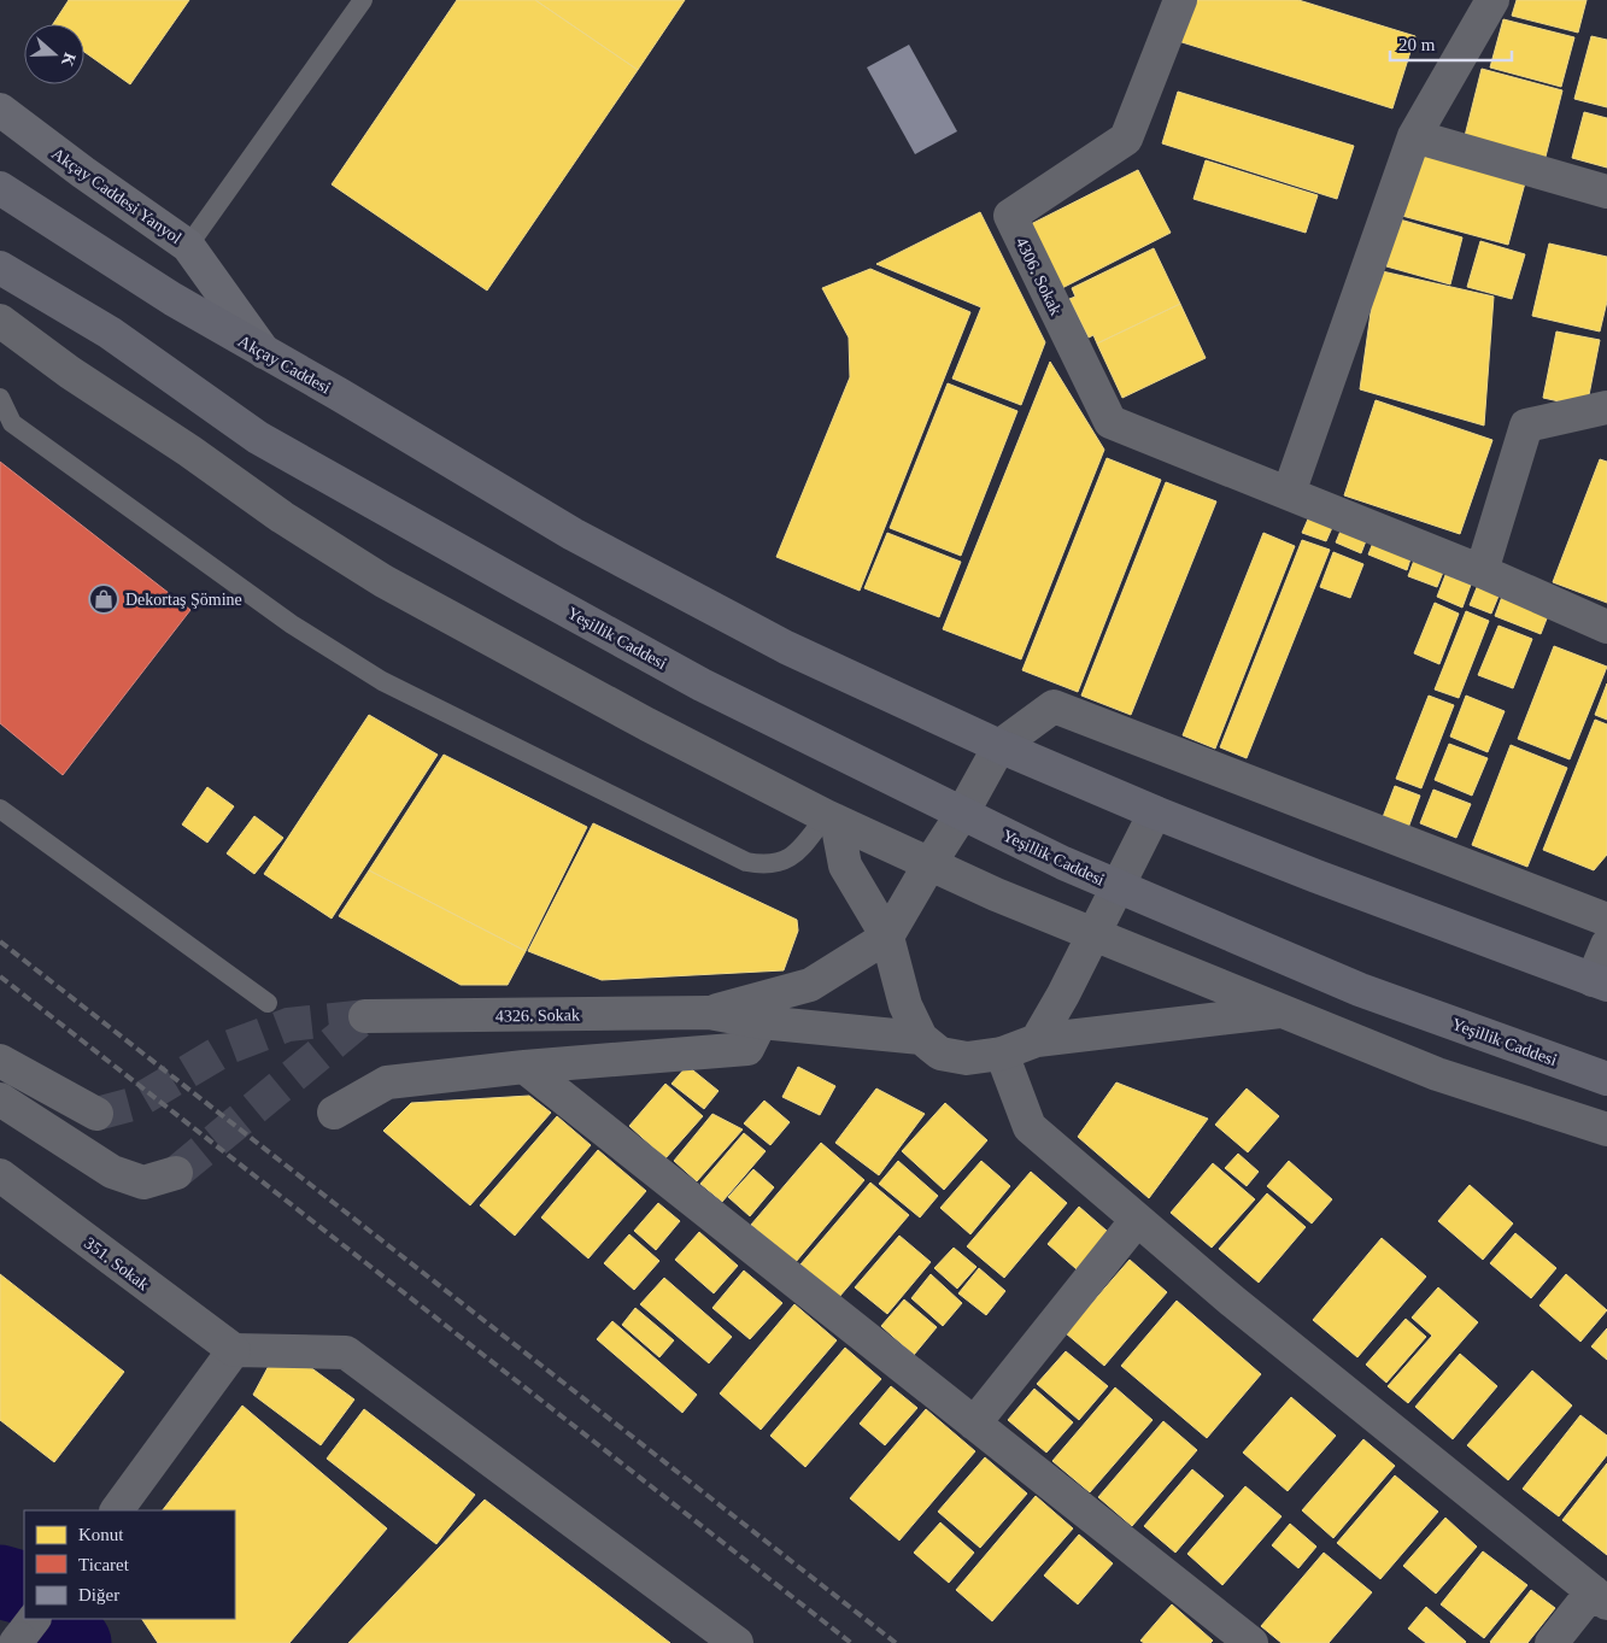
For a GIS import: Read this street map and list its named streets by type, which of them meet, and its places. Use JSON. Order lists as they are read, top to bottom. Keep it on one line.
{"streets":{"highway":["Akçay Caddesi","Yeşillik Caddesi"],"main road":["Akçay Caddesi Yanyol"],"street":["4306. Sokak","4326. Sokak","351. Sokak"]},"crossings":[["Akçay Caddesi Yanyol","Akçay Caddesi"]],"places":{"shop":["Dekortaş Şömine"]},"legend":["Konut","Ticaret","Diğer"],"scale_bar":"20 m","north":"right"}
